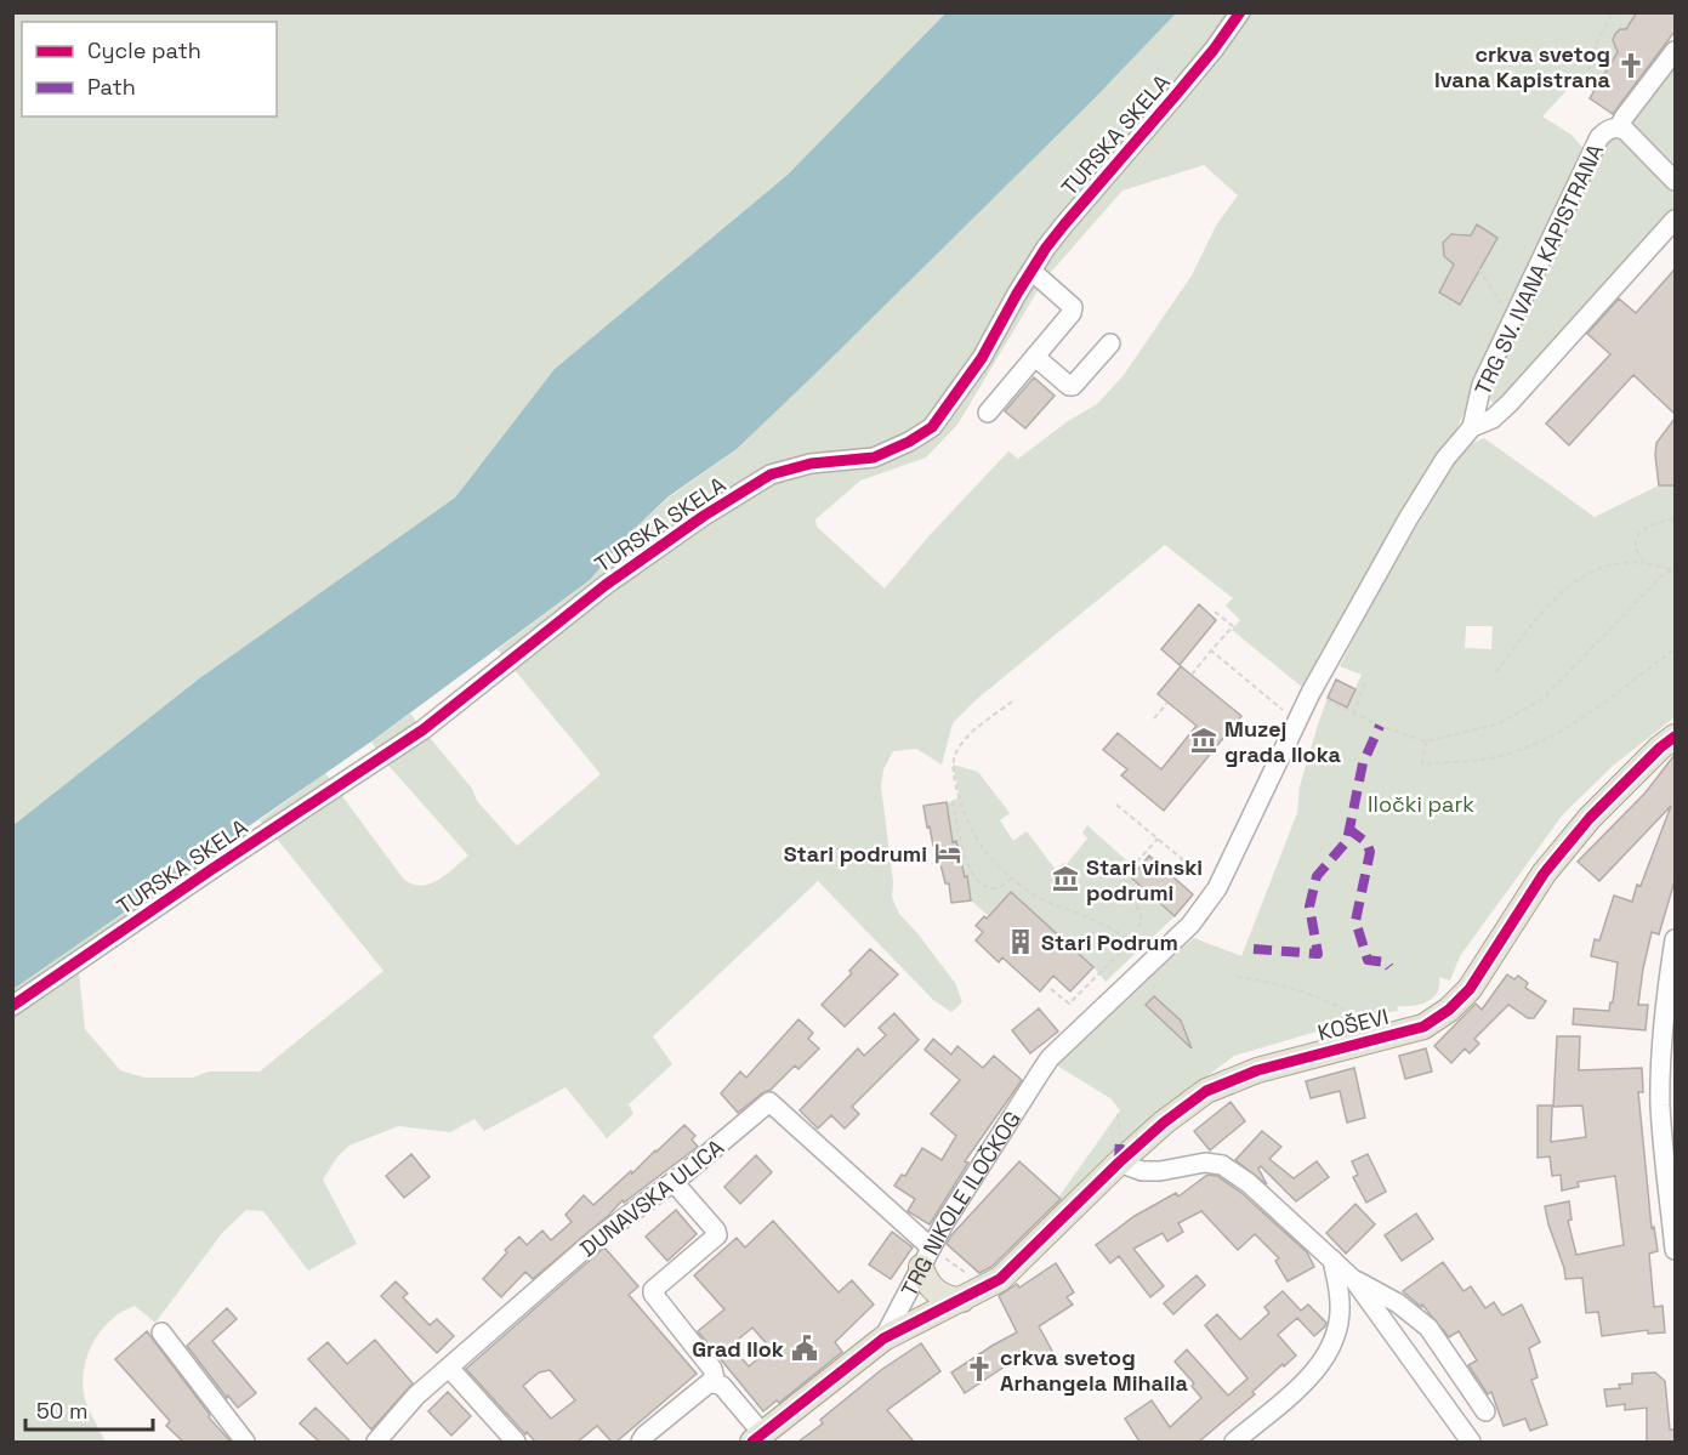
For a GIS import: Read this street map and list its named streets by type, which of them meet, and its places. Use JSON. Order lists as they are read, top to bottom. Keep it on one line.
{"streets":{"main road":["KOŠEVI","TRG NIKOLE ILOČKOG"],"street":["TURSKA SKELA","TRG SV. IVANA KAPISTRANA","DUNAVSKA ULICA"]},"crossings":[["TRG SV. IVANA KAPISTRANA","TRG NIKOLE ILOČKOG"],["KOŠEVI","TRG NIKOLE ILOČKOG"],["DUNAVSKA ULICA","TRG NIKOLE ILOČKOG"]],"parks":["Iločki park"],"places":{"church":["crkva svetog Ivana Kapistrana","crkva svetog Arhangela Mihaila"],"museum":["Muzej grada Iloka","Stari vinski podrumi"],"hotel":["Stari podrumi"],"building":["Stari Podrum"],"public building":["Grad Ilok"]},"legend":["Cycle path","Path"],"scale_bar":"50 m"}
